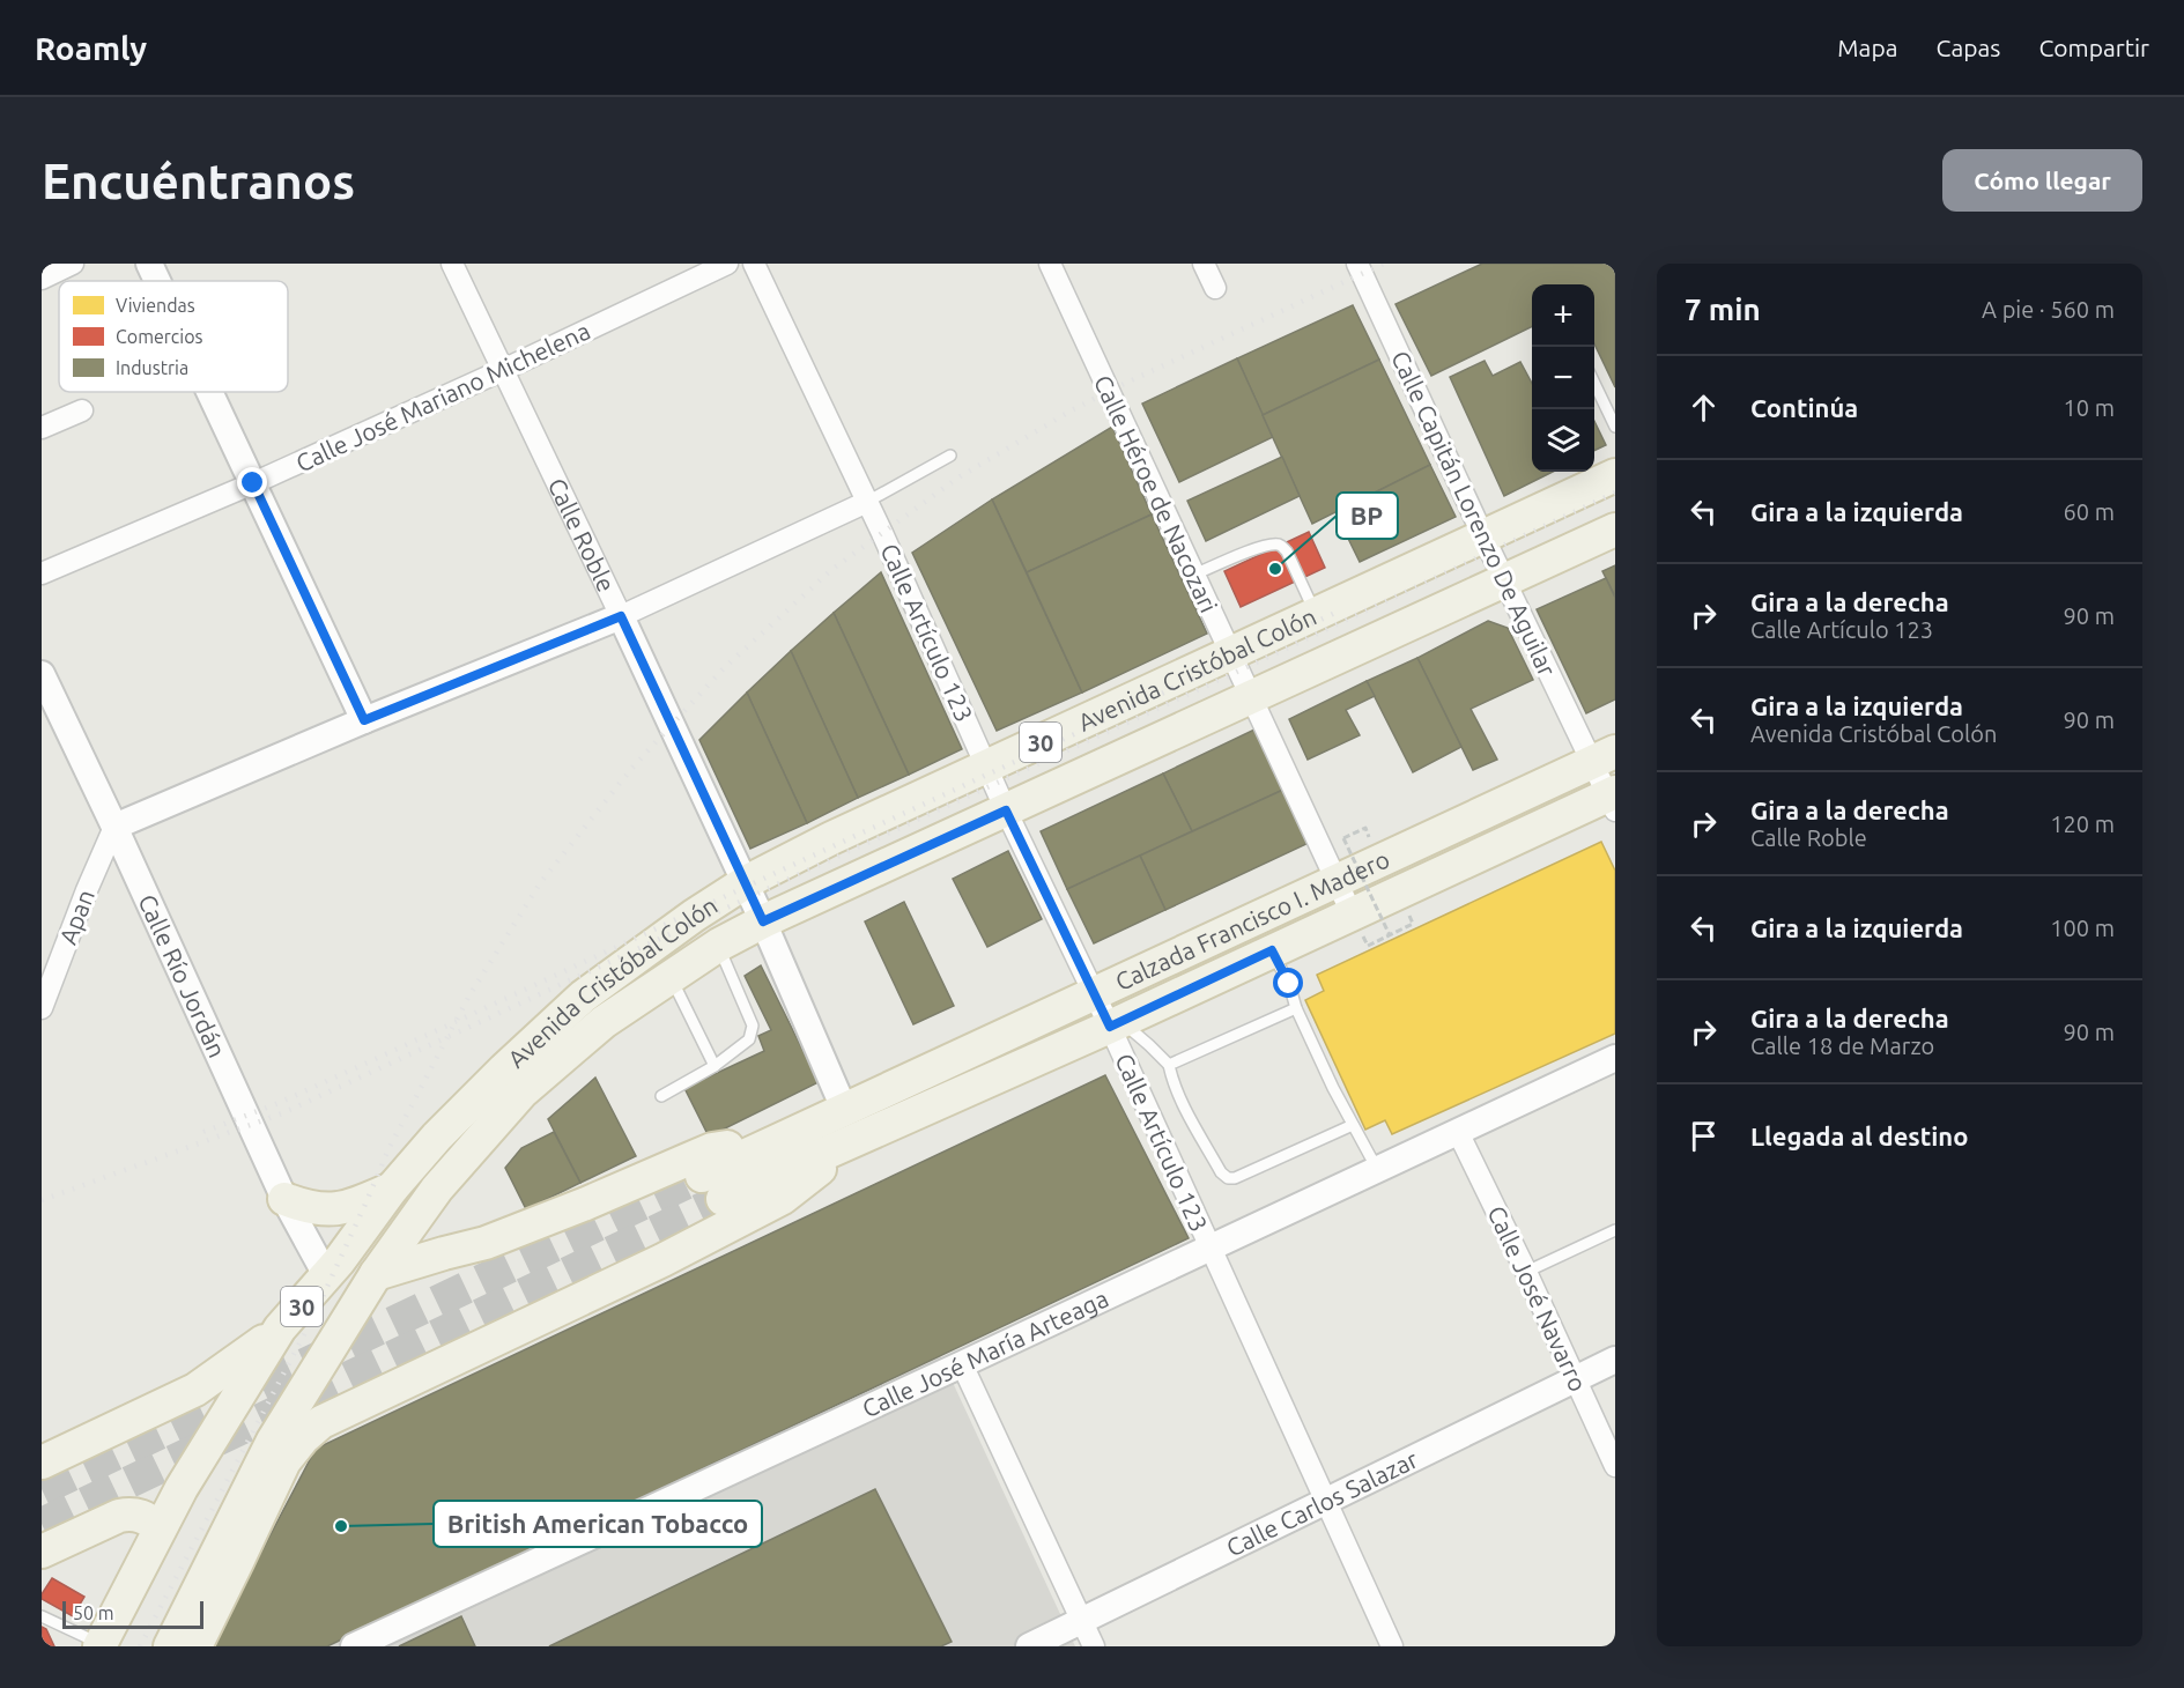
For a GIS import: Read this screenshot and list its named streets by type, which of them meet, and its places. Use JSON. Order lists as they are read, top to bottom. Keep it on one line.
{"streets":{"main road":["Avenida Cristóbal Colón","30","Calzada Francisco I. Madero"],"street":["Calle José Mariano Michelena","Calle Héroe de Nacozari","Calle Capitán Lorenzo De Aguilar","Calle Roble","Calle Artículo 123","Apan","Calle Río Jordán","Calle José Navarro","Calle José María Arteaga","Calle Carlos Salazar"]},"crossings":[["Calle José Mariano Michelena","Calle Roble"],["Calle Héroe de Nacozari","Avenida Cristóbal Colón"],["Calle Héroe de Nacozari","Calzada Francisco I. Madero"],["Calle Capitán Lorenzo De Aguilar","Avenida Cristóbal Colón"],["Calle Capitán Lorenzo De Aguilar","Calzada Francisco I. Madero"],["Calle Roble","Avenida Cristóbal Colón"],["Calle Roble","Calzada Francisco I. Madero"],["Calle Artículo 123","Avenida Cristóbal Colón"],["Calle Artículo 123","Calzada Francisco I. Madero"],["Calle Artículo 123","Calle José María Arteaga"],["Calle Artículo 123","Calle Carlos Salazar"],["Avenida Cristóbal Colón","30"],["Avenida Cristóbal Colón","Calle Río Jordán"],["Apan","Calle Río Jordán"],["Calle José Navarro","Calle José María Arteaga"],["Calle José Navarro","Calle Carlos Salazar"]],"places":["BP","British American Tobacco"],"legend":["Viviendas","Comercios","Industria"],"scale_bar":"50 m","page":{"header":"Roamly","nav":["Mapa","Capas","Compartir"],"buttons":"Cómo llegar","title":"Encuéntranos","heading":["7 min","A pie · 560 m"],"map_buttons":["+","−"],"list":[["Continúa","10 m"],["Gira a la izquierda","60 m"],["Gira a la derecha","Calle Artículo 123","90 m"],["Gira a la izquierda","Avenida Cristóbal Colón","90 m"],["Gira a la derecha","Calle Roble","120 m"],["Gira a la izquierda","100 m"],["Gira a la derecha","Calle 18 de Marzo","90 m"],"Llegada al destino"],"scale":"50 m"}}
